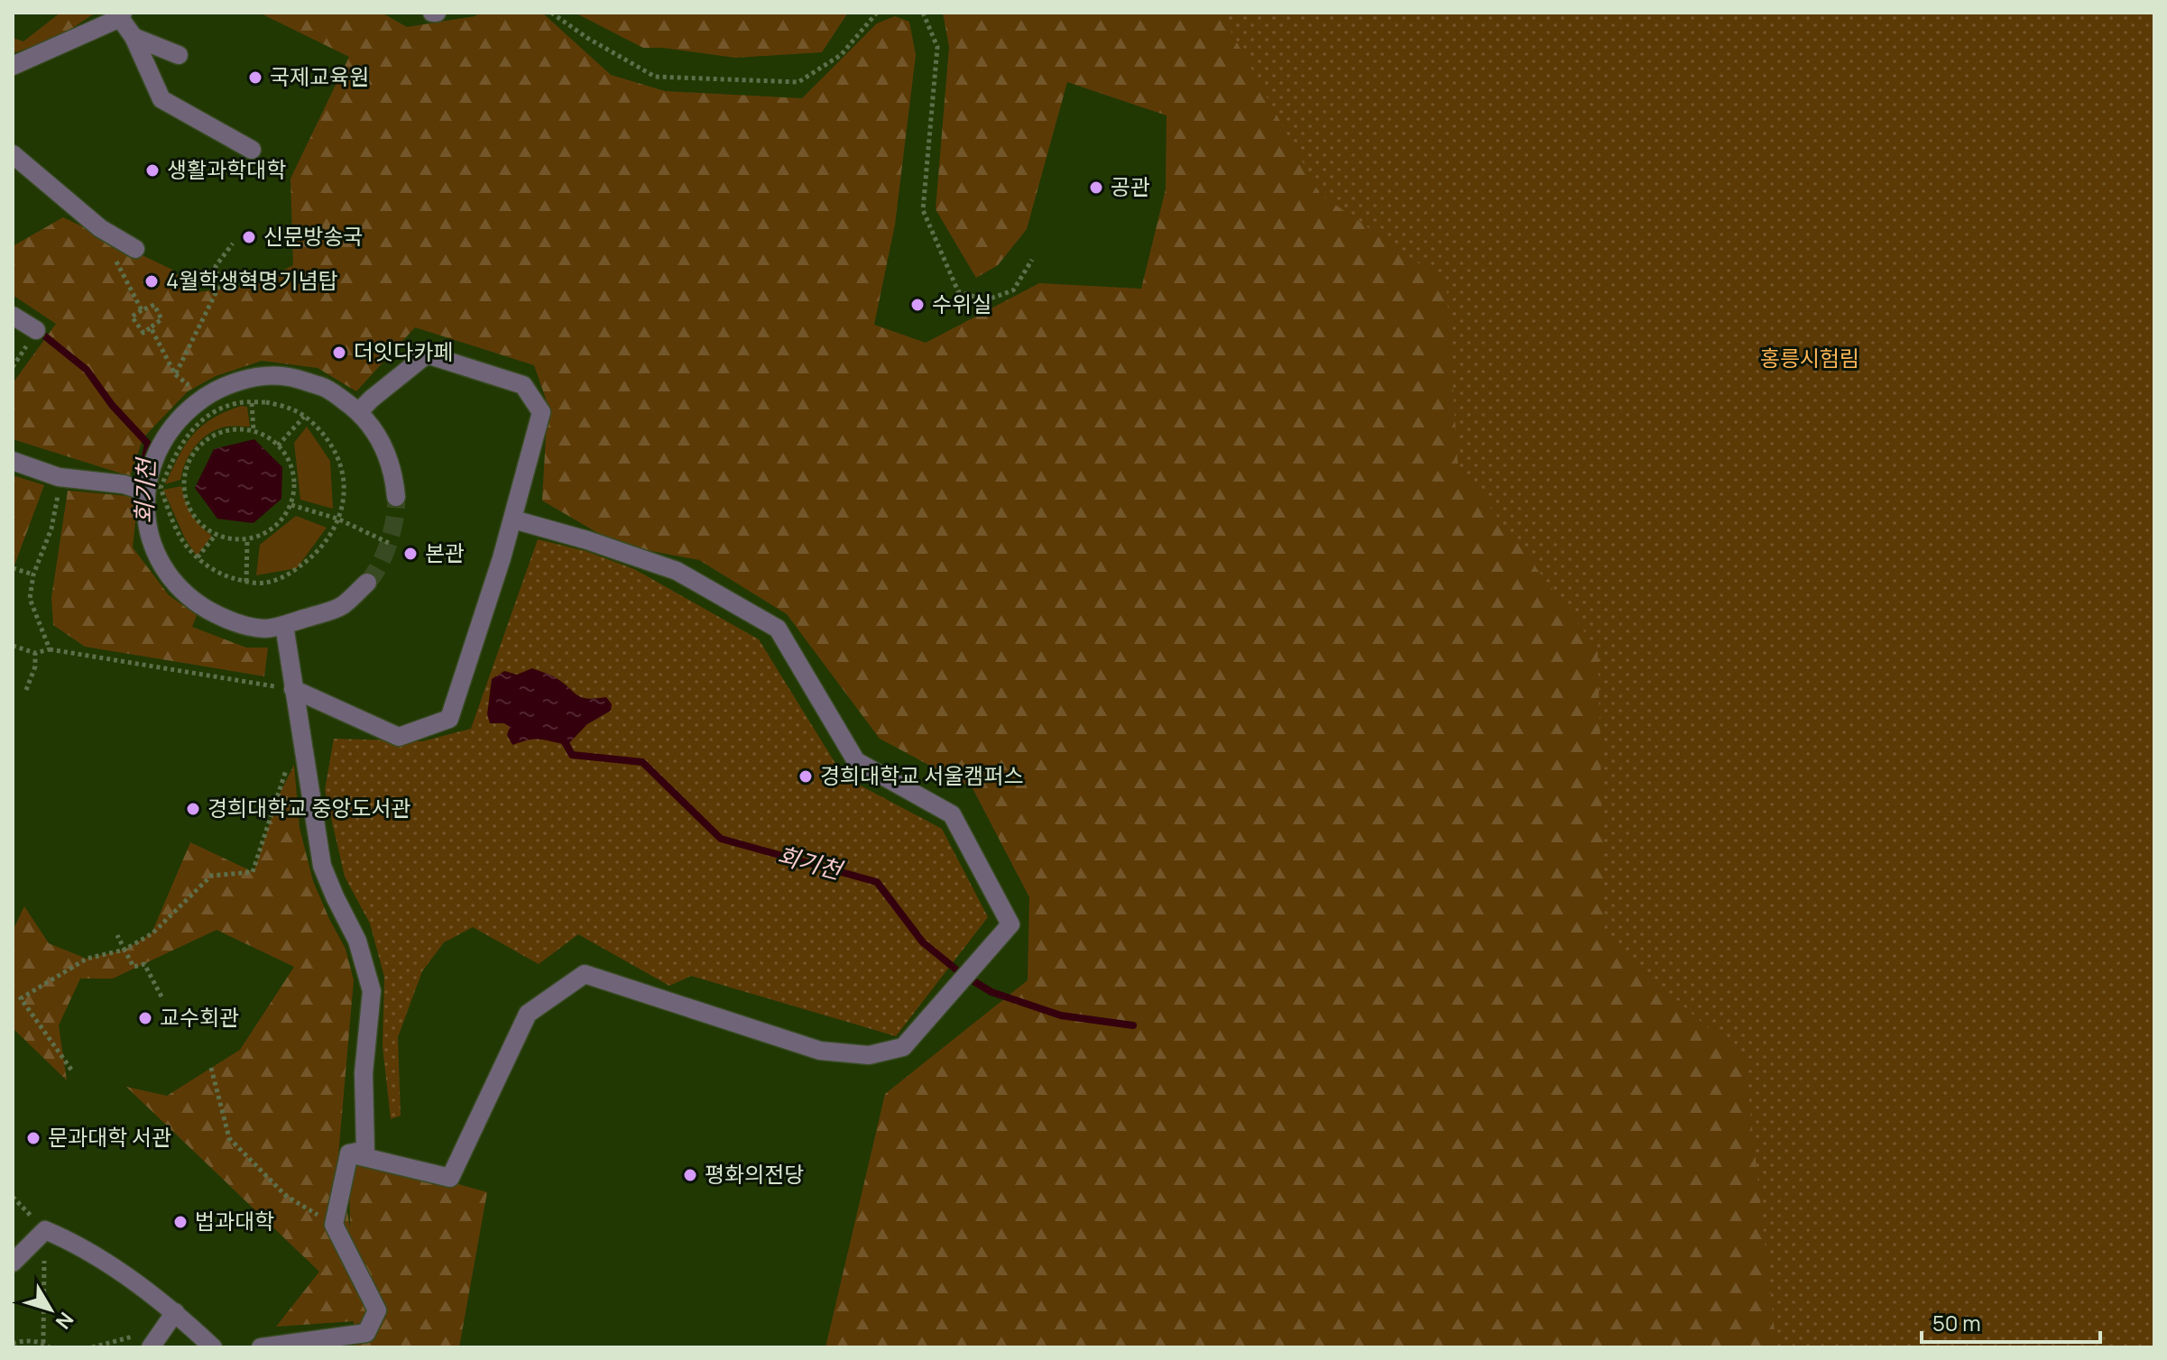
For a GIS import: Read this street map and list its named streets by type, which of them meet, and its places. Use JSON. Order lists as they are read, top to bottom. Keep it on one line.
{"water":["회기천"],"parks":["홍릉시험림"],"places":["국제교육원","생활과학대학","공관","신문방송국","4월학생혁명기념탑","수위실","더잇다카페","본관","경희대학교 서울캠퍼스","경희대학교 중앙도서관","교수회관","문과대학 서관","평화의전당","법과대학"],"scale_bar":"50 m","north":"bottom right"}
